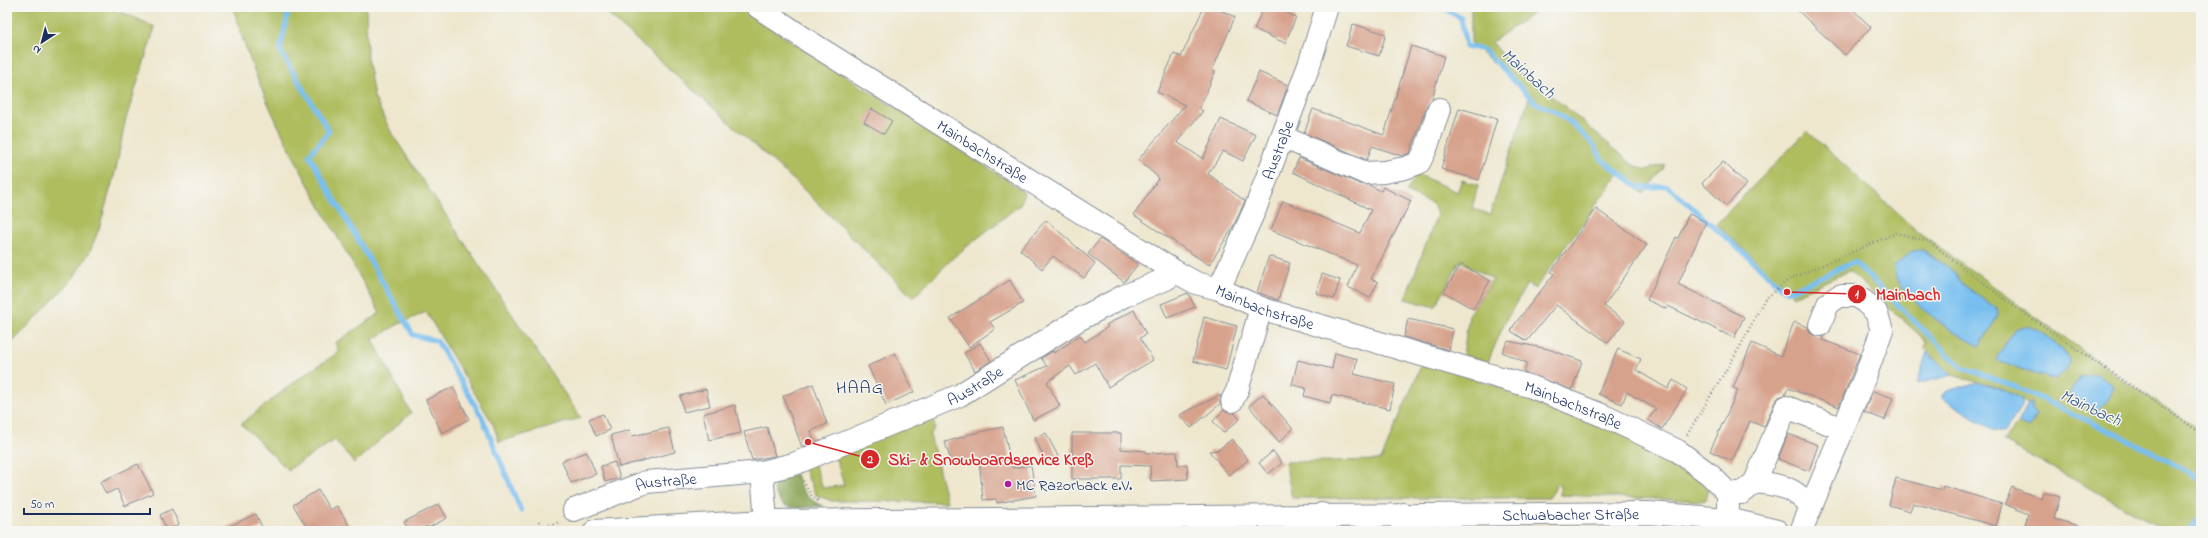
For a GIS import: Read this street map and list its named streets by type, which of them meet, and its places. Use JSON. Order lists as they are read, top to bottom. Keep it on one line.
{"streets":{"street":["Austraße","Mainbachstraße","Schwabacher Straße"]},"crossings":[["Austraße","Mainbachstraße"]],"districts":["HAAG"],"water":["Mainbach"],"places":["Mainbach","Ski- & Snowboardservice Kreß","MC Razorback e.V."],"scale_bar":"50 m","north":"bottom left"}
